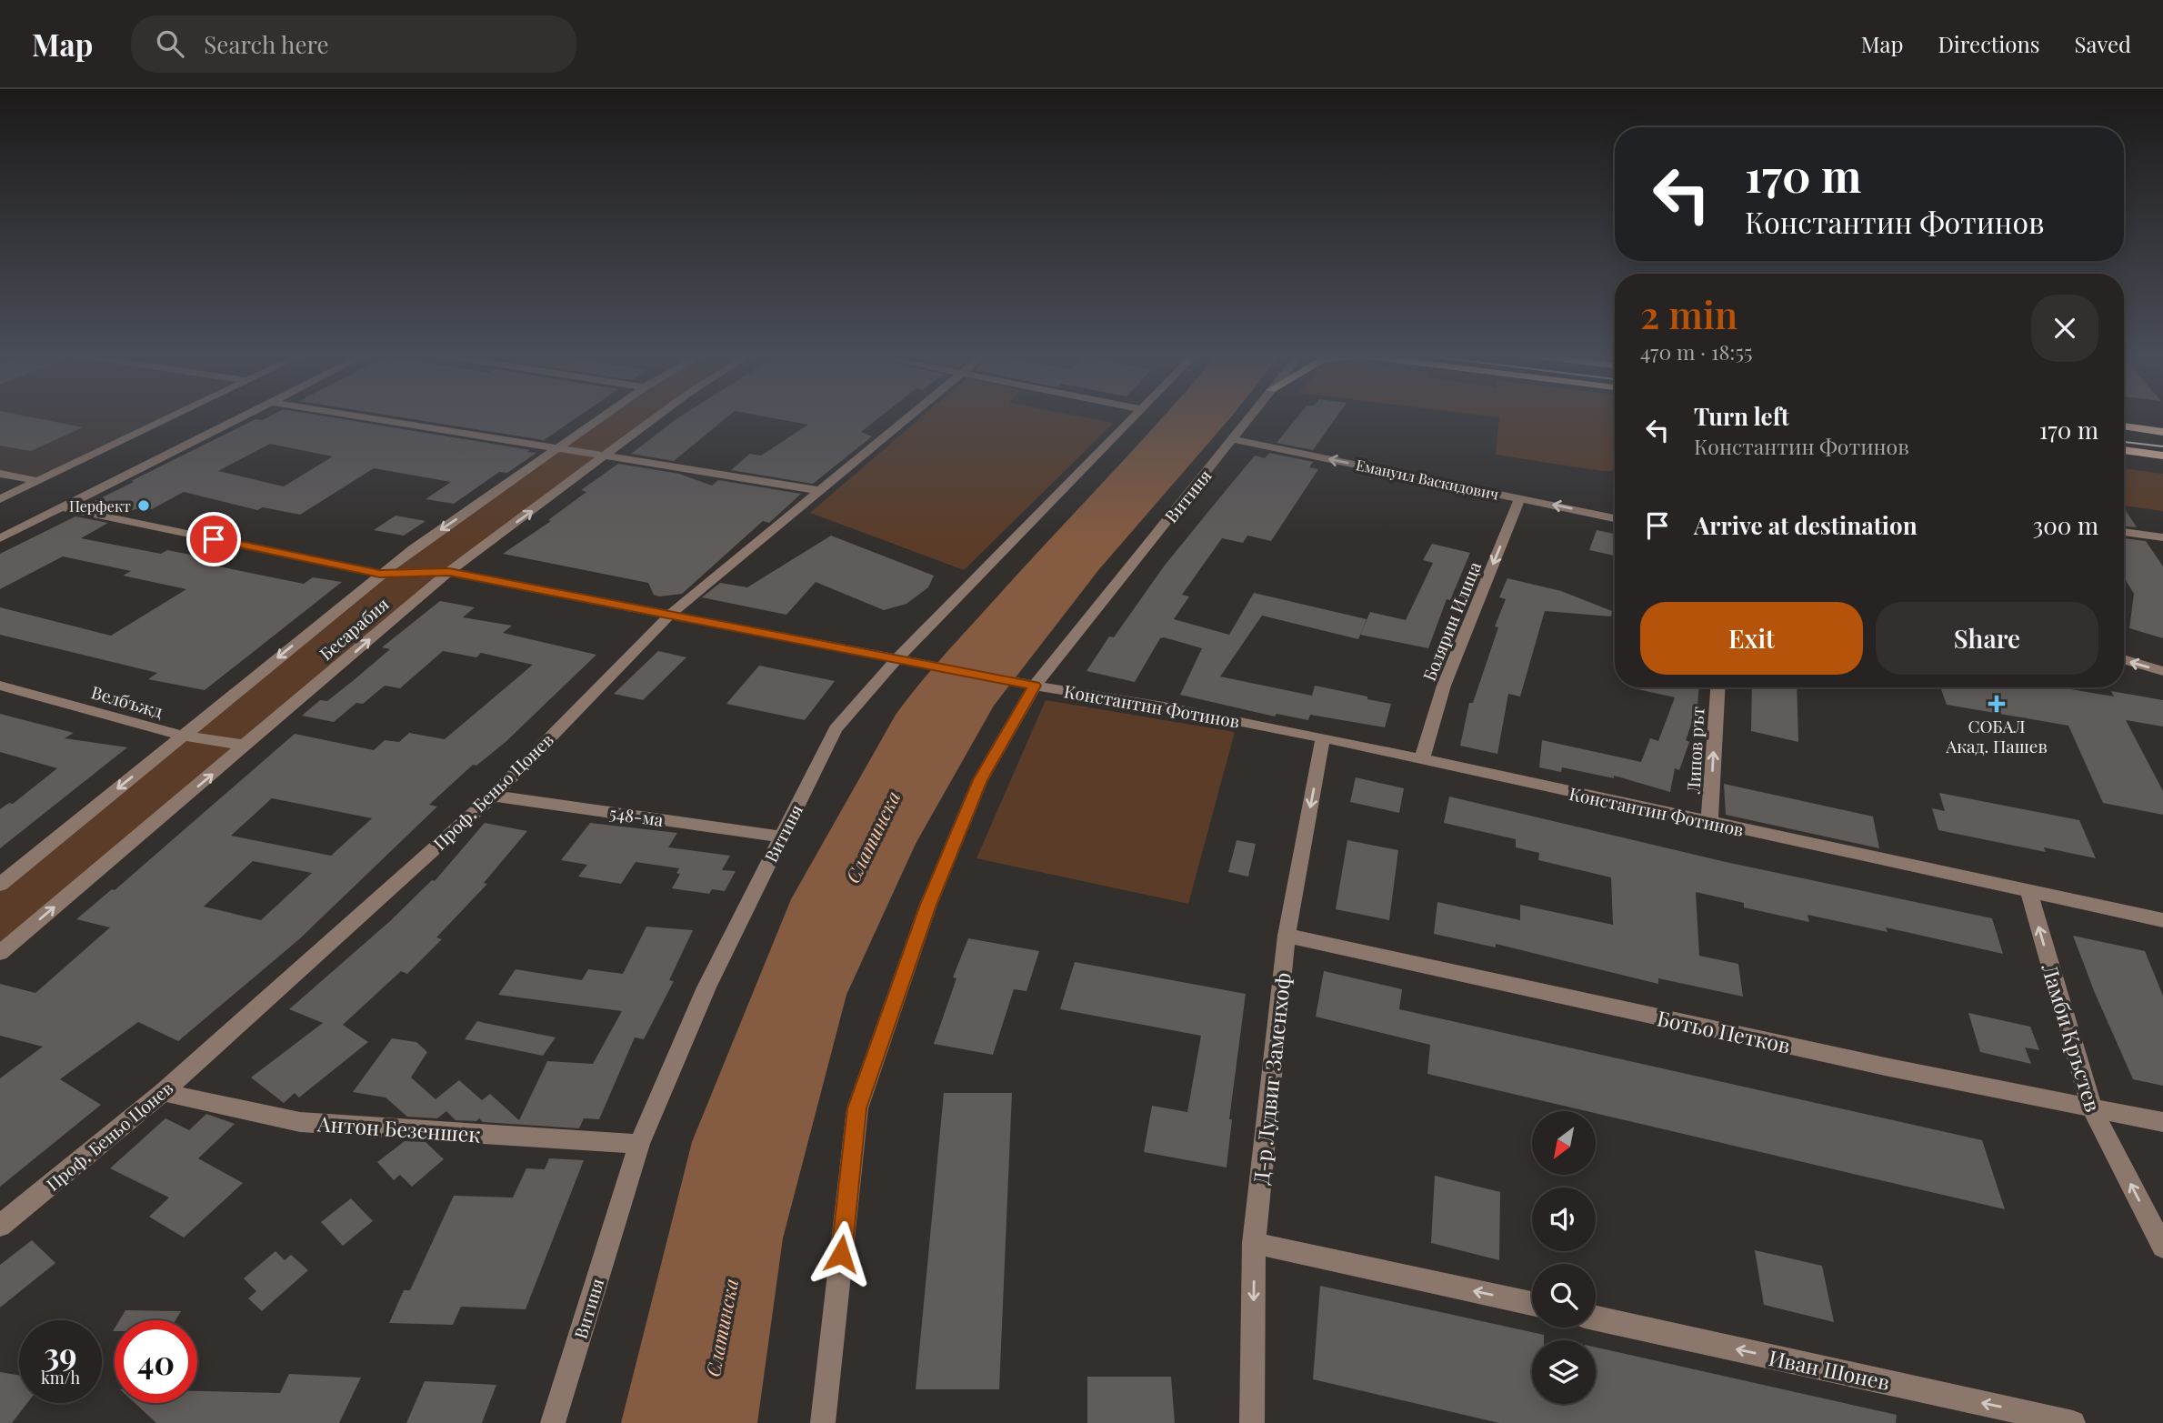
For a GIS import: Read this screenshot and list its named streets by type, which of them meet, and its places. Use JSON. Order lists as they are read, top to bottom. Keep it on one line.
{"streets":{"street":["Емануил Васкидович","Витиня","Болярин Илица","Бесарабия","Велбъжд","Константин Фотинов","Липов рът","Проф. Беньо Цонев","548-ма","Ботьо Петков","Ламби Кръстев","Д-р Лудвиг Заменхоф","Антон Безеншек","Иван Шонев"]},"crossings":[["Емануил Васкидович","Витиня"],["Емануил Васкидович","Болярин Илица"],["Витиня","Константин Фотинов"],["Витиня","548-ма"],["Витиня","Антон Безеншек"],["Болярин Илица","Константин Фотинов"],["Бесарабия","Велбъжд"],["Бесарабия","Константин Фотинов"],["Константин Фотинов","Липов рът"],["Константин Фотинов","Проф. Беньо Цонев"],["Константин Фотинов","Ламби Кръстев"],["Константин Фотинов","Д-р Лудвиг Заменхоф"],["Проф. Беньо Цонев","548-ма"],["Проф. Беньо Цонев","Антон Безеншек"],["Ботьо Петков","Ламби Кръстев"],["Ботьо Петков","Д-р Лудвиг Заменхоф"]],"one_way":["Емануил Васкидович","Болярин Илица","Липов рът","Ламби Кръстев","Д-р Лудвиг Заменхоф","Иван Шонев"],"water":["Слатинска"],"places":{"other":["Перфект"],"health":["СОБАЛ Акад. Пашев"]},"north":"bottom left","page":{"header":"Map","search":"Search here","nav":["Map","Directions","Saved"],"turn":["170 m","Константин Фотинов"],"heading":["2 min","470 m · 18:55"],"list":[{"name":"Turn left","note":"Константин Фотинов","value":"170 m"},{"name":"Arrive at destination","value":"300 m"}],"buttons":["Exit","Share"],"speed":"39 km/h","limit":"40"}}
